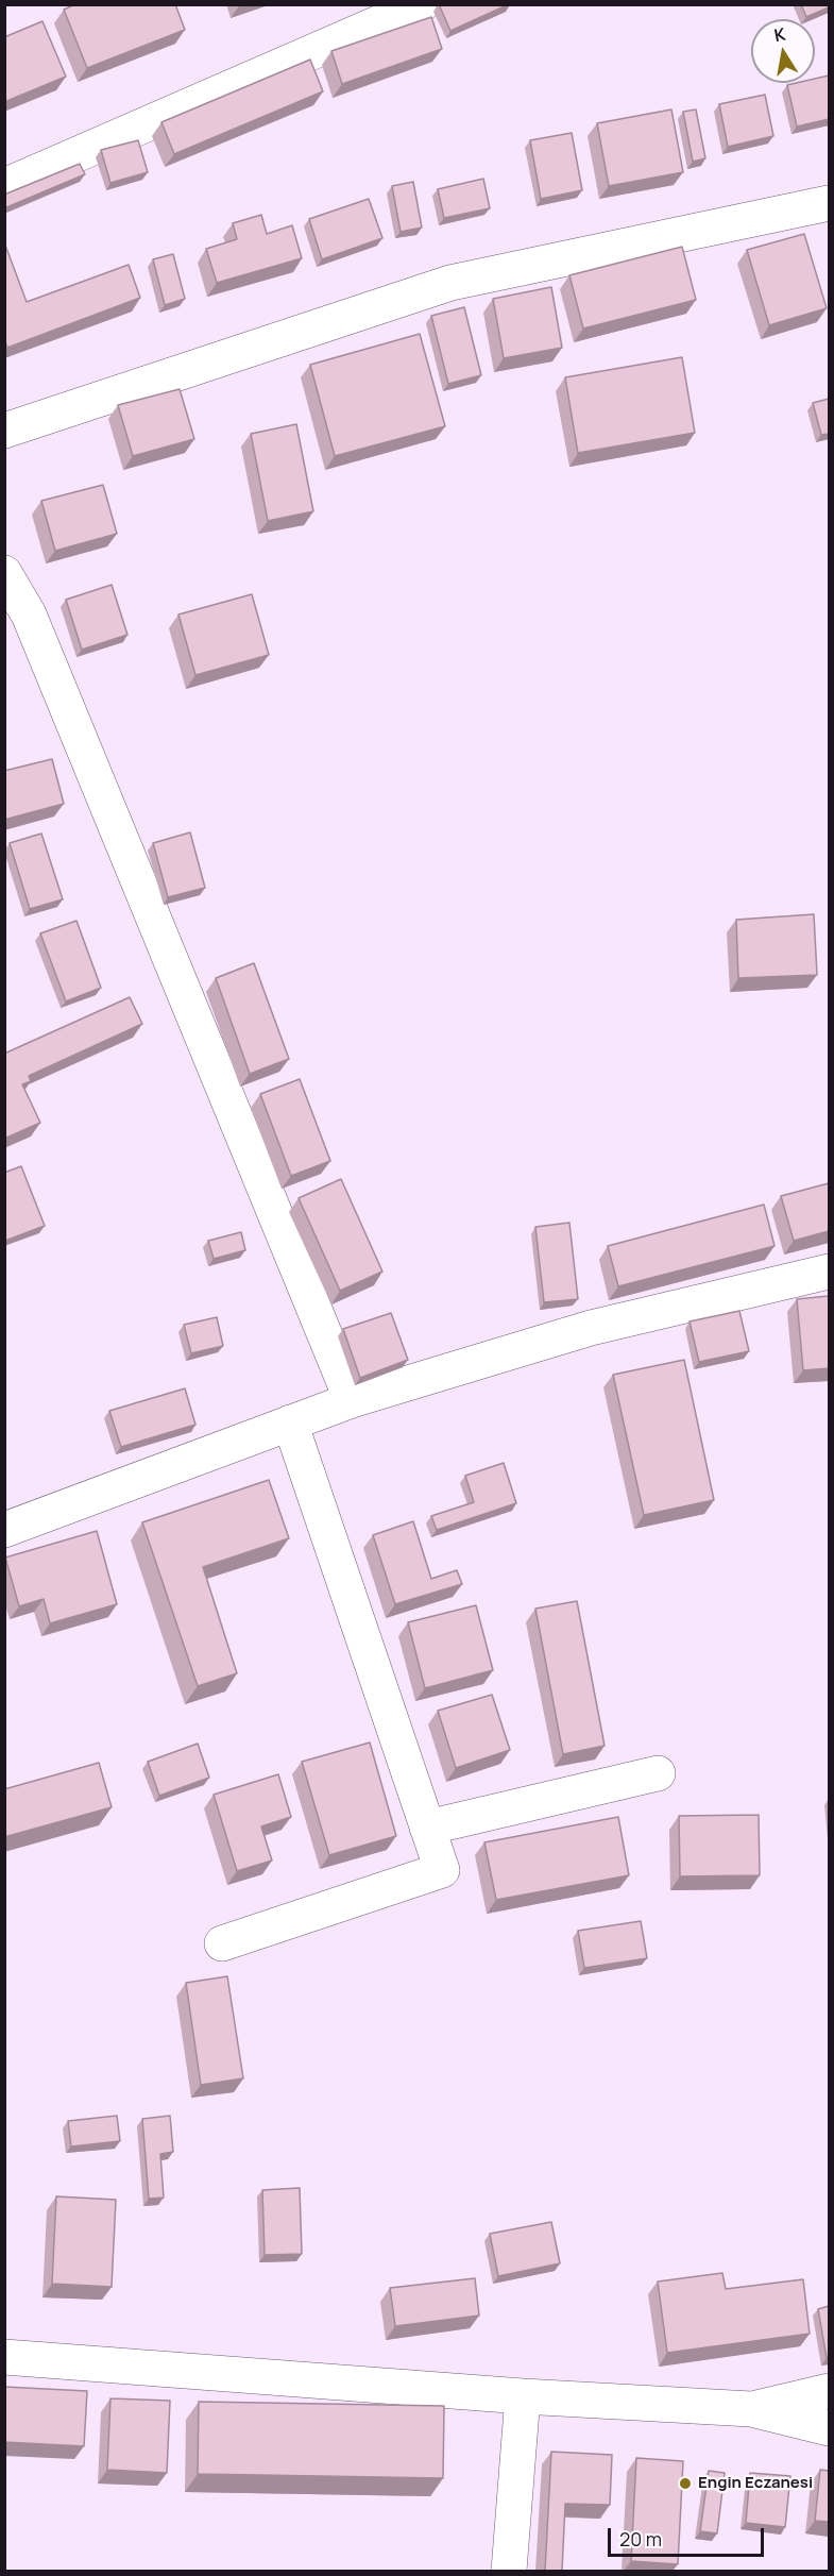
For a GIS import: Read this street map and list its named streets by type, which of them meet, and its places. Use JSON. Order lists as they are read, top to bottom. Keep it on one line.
{"places":["Engin Eczanesi"],"scale_bar":"20 m","north":"top"}
